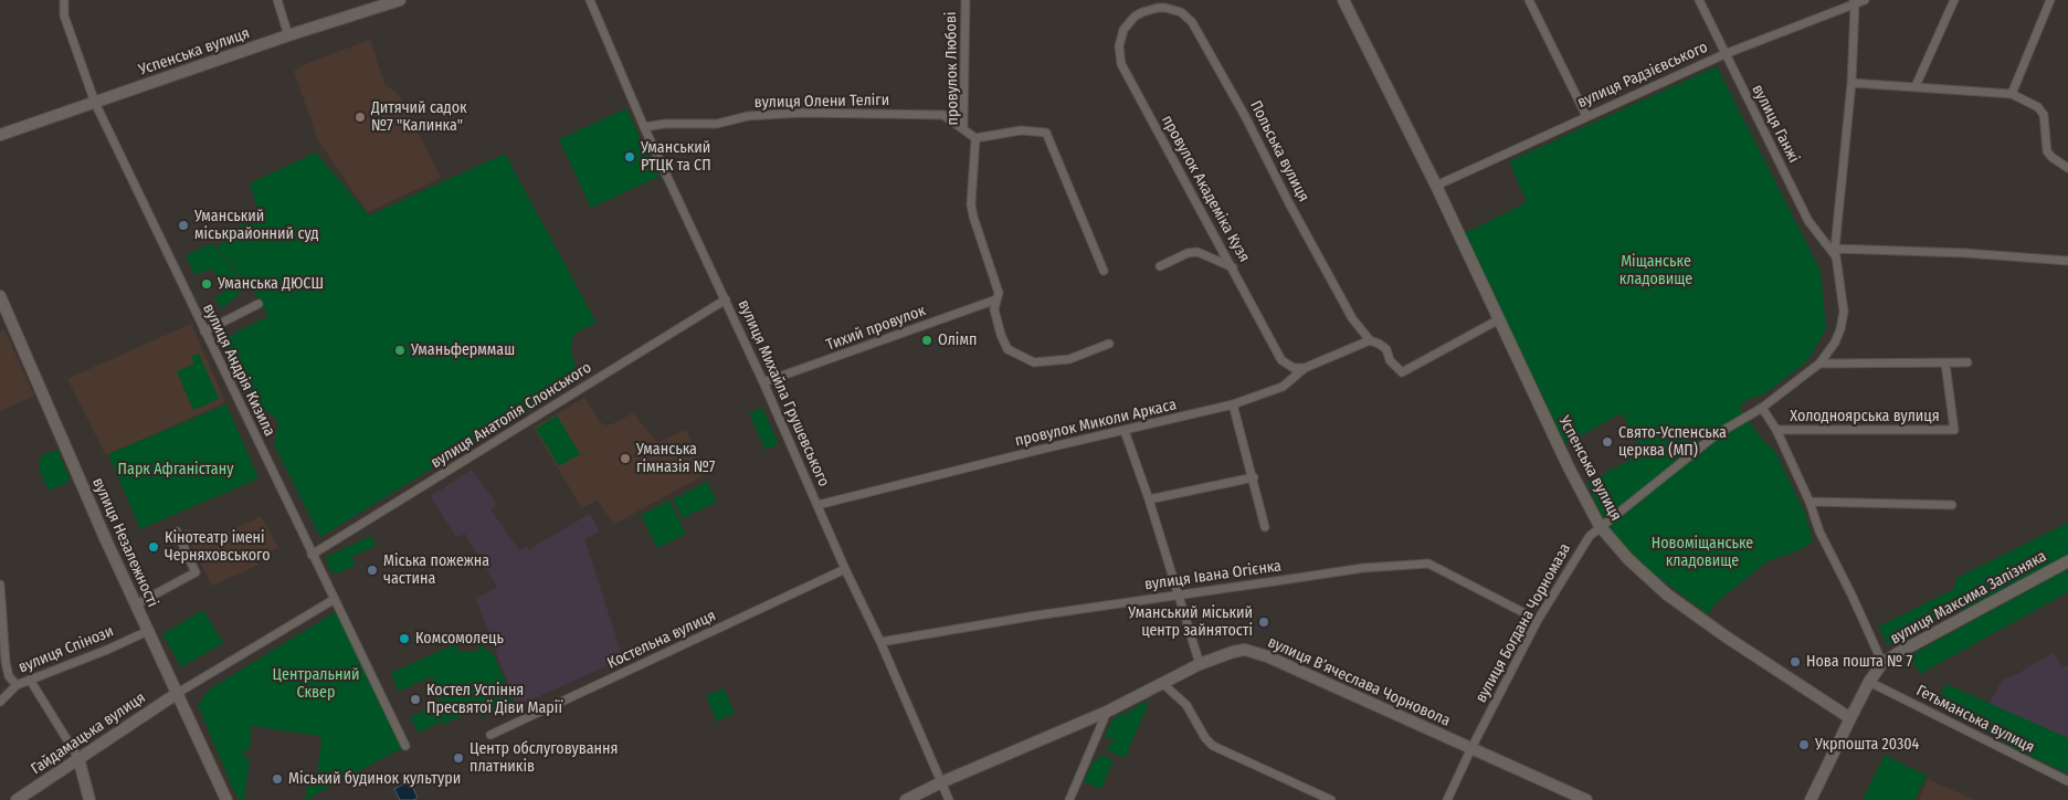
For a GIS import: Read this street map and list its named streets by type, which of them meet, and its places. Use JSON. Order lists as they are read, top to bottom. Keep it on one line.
{"streets":{"street":["Успенська вулиця","провулок Любові","вулиця Радзієвського","вулиця Олени Теліги","вулиця Ганжі","Польська вулиця","провулок Академіка Кузя","Тихий провулок","вулиця Андрія Кизила","вулиця Михайла Грушевського","вулиця Анатолія Слонського","Холодноярська вулиця","провулок Миколи Аркаса","вулиця Незалежності","вулиця Івана Огієнка","вулиця Максима Залізняка","вулиця Богдана Чорномаза","Костельна вулиця","вулиця Спінози","вулиця В’ячеслава Чорновола","Гетьманська вулиця","Гайдамацька вулиця"]},"crossings":[["Успенська вулиця","вулиця Радзієвського"],["Успенська вулиця","вулиця Андрія Кизила"],["Успенська вулиця","вулиця Максима Залізняка"],["Успенська вулиця","вулиця Богдана Чорномаза"],["провулок Любові","вулиця Олени Теліги"],["провулок Любові","Тихий провулок"],["вулиця Радзієвського","вулиця Ганжі"],["вулиця Олени Теліги","вулиця Михайла Грушевського"],["вулиця Ганжі","вулиця Богдана Чорномаза"],["Польська вулиця","провулок Академіка Кузя"],["Польська вулиця","провулок Миколи Аркаса"],["провулок Академіка Кузя","провулок Миколи Аркаса"],["Тихий провулок","вулиця Михайла Грушевського"],["вулиця Андрія Кизила","вулиця Анатолія Слонського"],["вулиця Михайла Грушевського","вулиця Анатолія Слонського"],["вулиця Михайла Грушевського","провулок Миколи Аркаса"],["вулиця Михайла Грушевського","вулиця Івана Огієнка"],["вулиця Михайла Грушевського","Костельна вулиця"],["вулиця Михайла Грушевського","вулиця В’ячеслава Чорновола"],["вулиця Незалежності","вулиця Спінози"],["вулиця Незалежності","Гайдамацька вулиця"],["вулиця Івана Огієнка","вулиця Богдана Чорномаза"],["вулиця Максима Залізняка","Гетьманська вулиця"],["вулиця Богдана Чорномаза","вулиця В’ячеслава Чорновола"]],"parks":["Міщанське кладовище","Парк Афганістану","Новоміщанське кладовище","Центральний Сквер"],"places":["Дитячий садок №7 \"Калинка\"","Уманський РТЦК та СП","Уманський міськрайонний суд","Уманська ДЮСШ","Олімп","Уманьферммаш","Свято-Успенська церква (МП)","Уманська гімназія №7","Кінотеатр імені Черняховського","Міська пожежна частина","Уманський міський центр зайнятості","Комсомолець","Нова пошта № 7","Костел Успіння Пресвятої Діви Марії","Укрпошта 20304","Центр обслуговування платників","Міський будинок культури"]}
